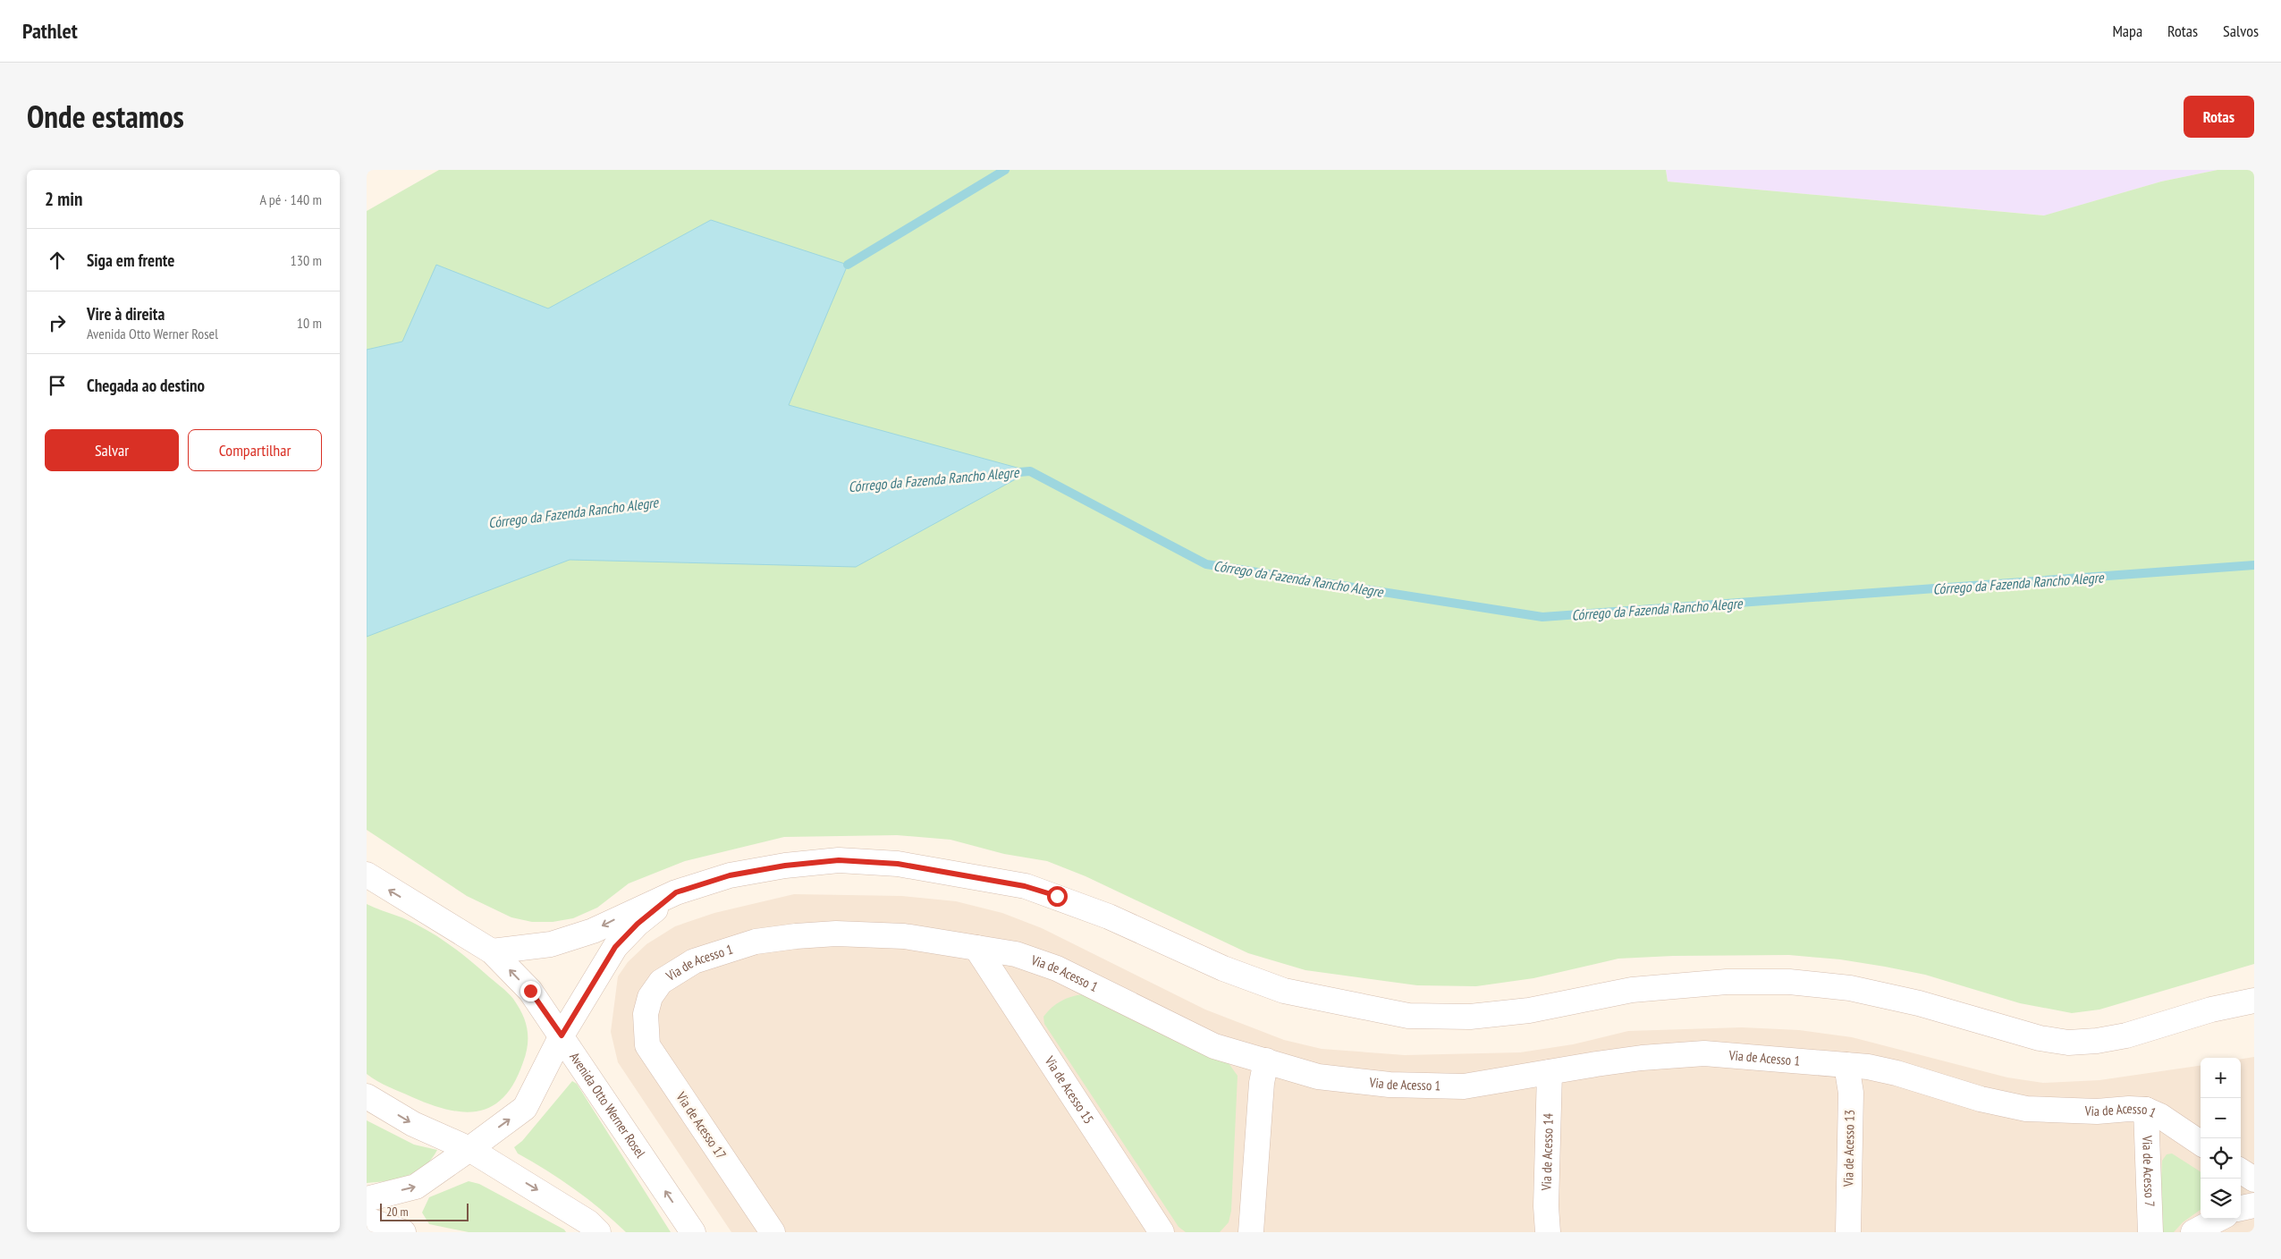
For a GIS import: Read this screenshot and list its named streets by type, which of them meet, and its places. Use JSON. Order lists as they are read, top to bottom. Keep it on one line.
{"streets":{"street":["Via de Acesso 1","Via de Acesso 15","Avenida Otto Werner Rosel","Via de Acesso 17","Via de Acesso 13","Via de Acesso 14","Via de Acesso 7"]},"crossings":[["Via de Acesso 1","Via de Acesso 15"],["Via de Acesso 1","Via de Acesso 17"],["Via de Acesso 1","Via de Acesso 13"],["Via de Acesso 1","Via de Acesso 14"],["Via de Acesso 1","Via de Acesso 7"]],"water":["Córrego da Fazenda Rancho Alegre"],"scale_bar":"20 m","page":{"header":"Pathlet","nav":["Mapa","Rotas","Salvos"],"title":"Onde estamos","buttons":["Rotas",["Salvar","Compartilhar"]],"heading":["2 min","A pé · 140 m"],"list":[["Siga em frente","130 m"],["Vire à direita","Avenida Otto Werner Rosel","10 m"],"Chegada ao destino"],"map_buttons":["+","−"],"scale":"20 m"}}
